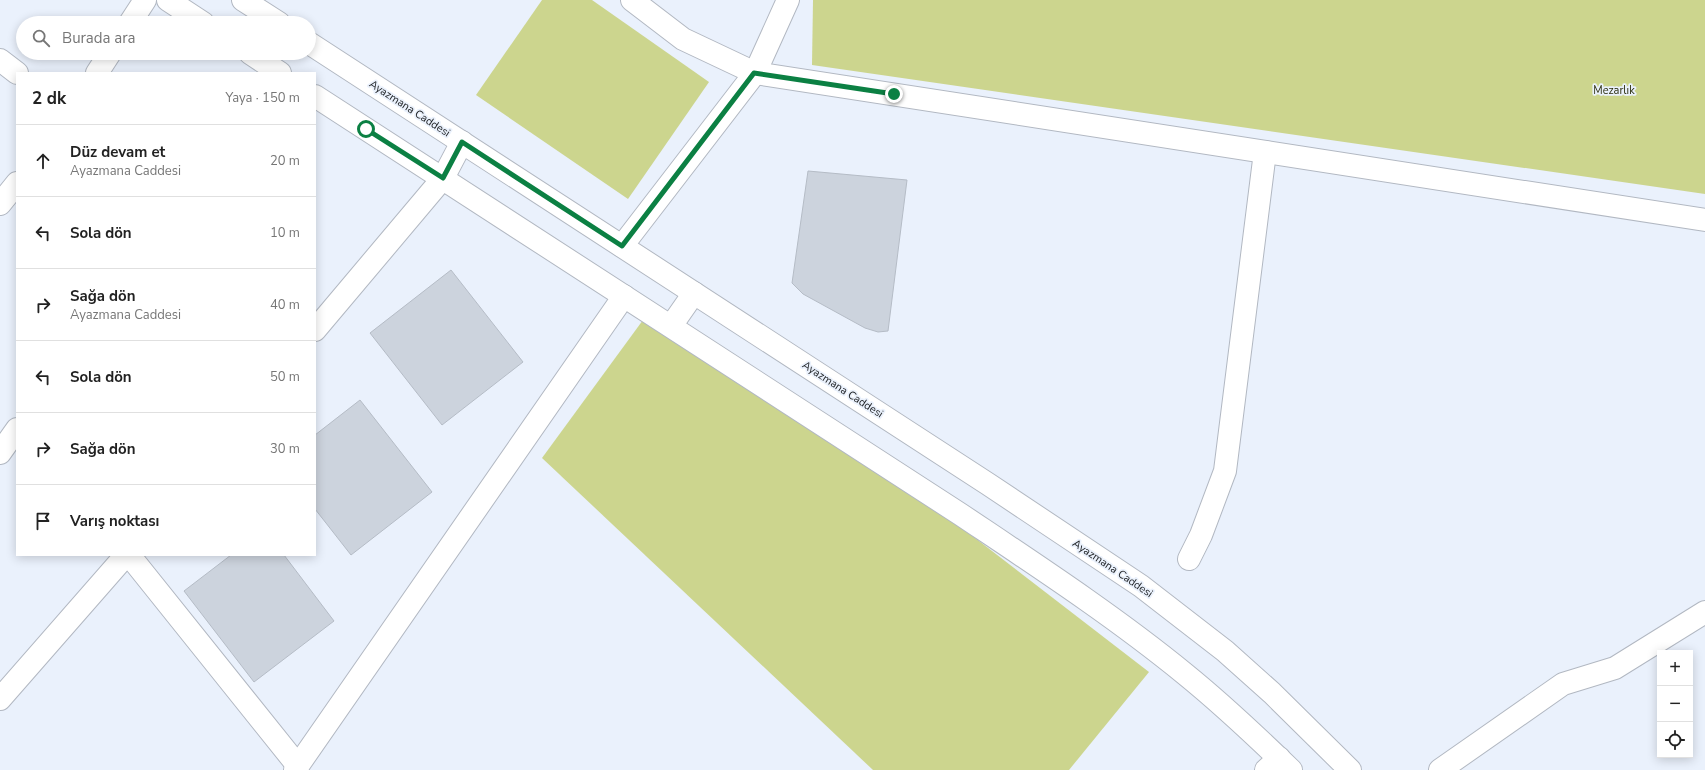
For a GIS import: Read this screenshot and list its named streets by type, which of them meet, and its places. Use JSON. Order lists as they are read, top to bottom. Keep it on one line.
{"streets":{"street":["Ayazmana Caddesi"]},"parks":["Mezarlık"],"page":{"search":"Burada ara","heading":["2 dk","Yaya · 150 m"],"list":[["Düz devam et","Ayazmana Caddesi","20 m"],["Sola dön","10 m"],["Sağa dön","Ayazmana Caddesi","40 m"],["Sola dön","50 m"],["Sağa dön","30 m"],"Varış noktası"],"map_buttons":["+","−"]}}
